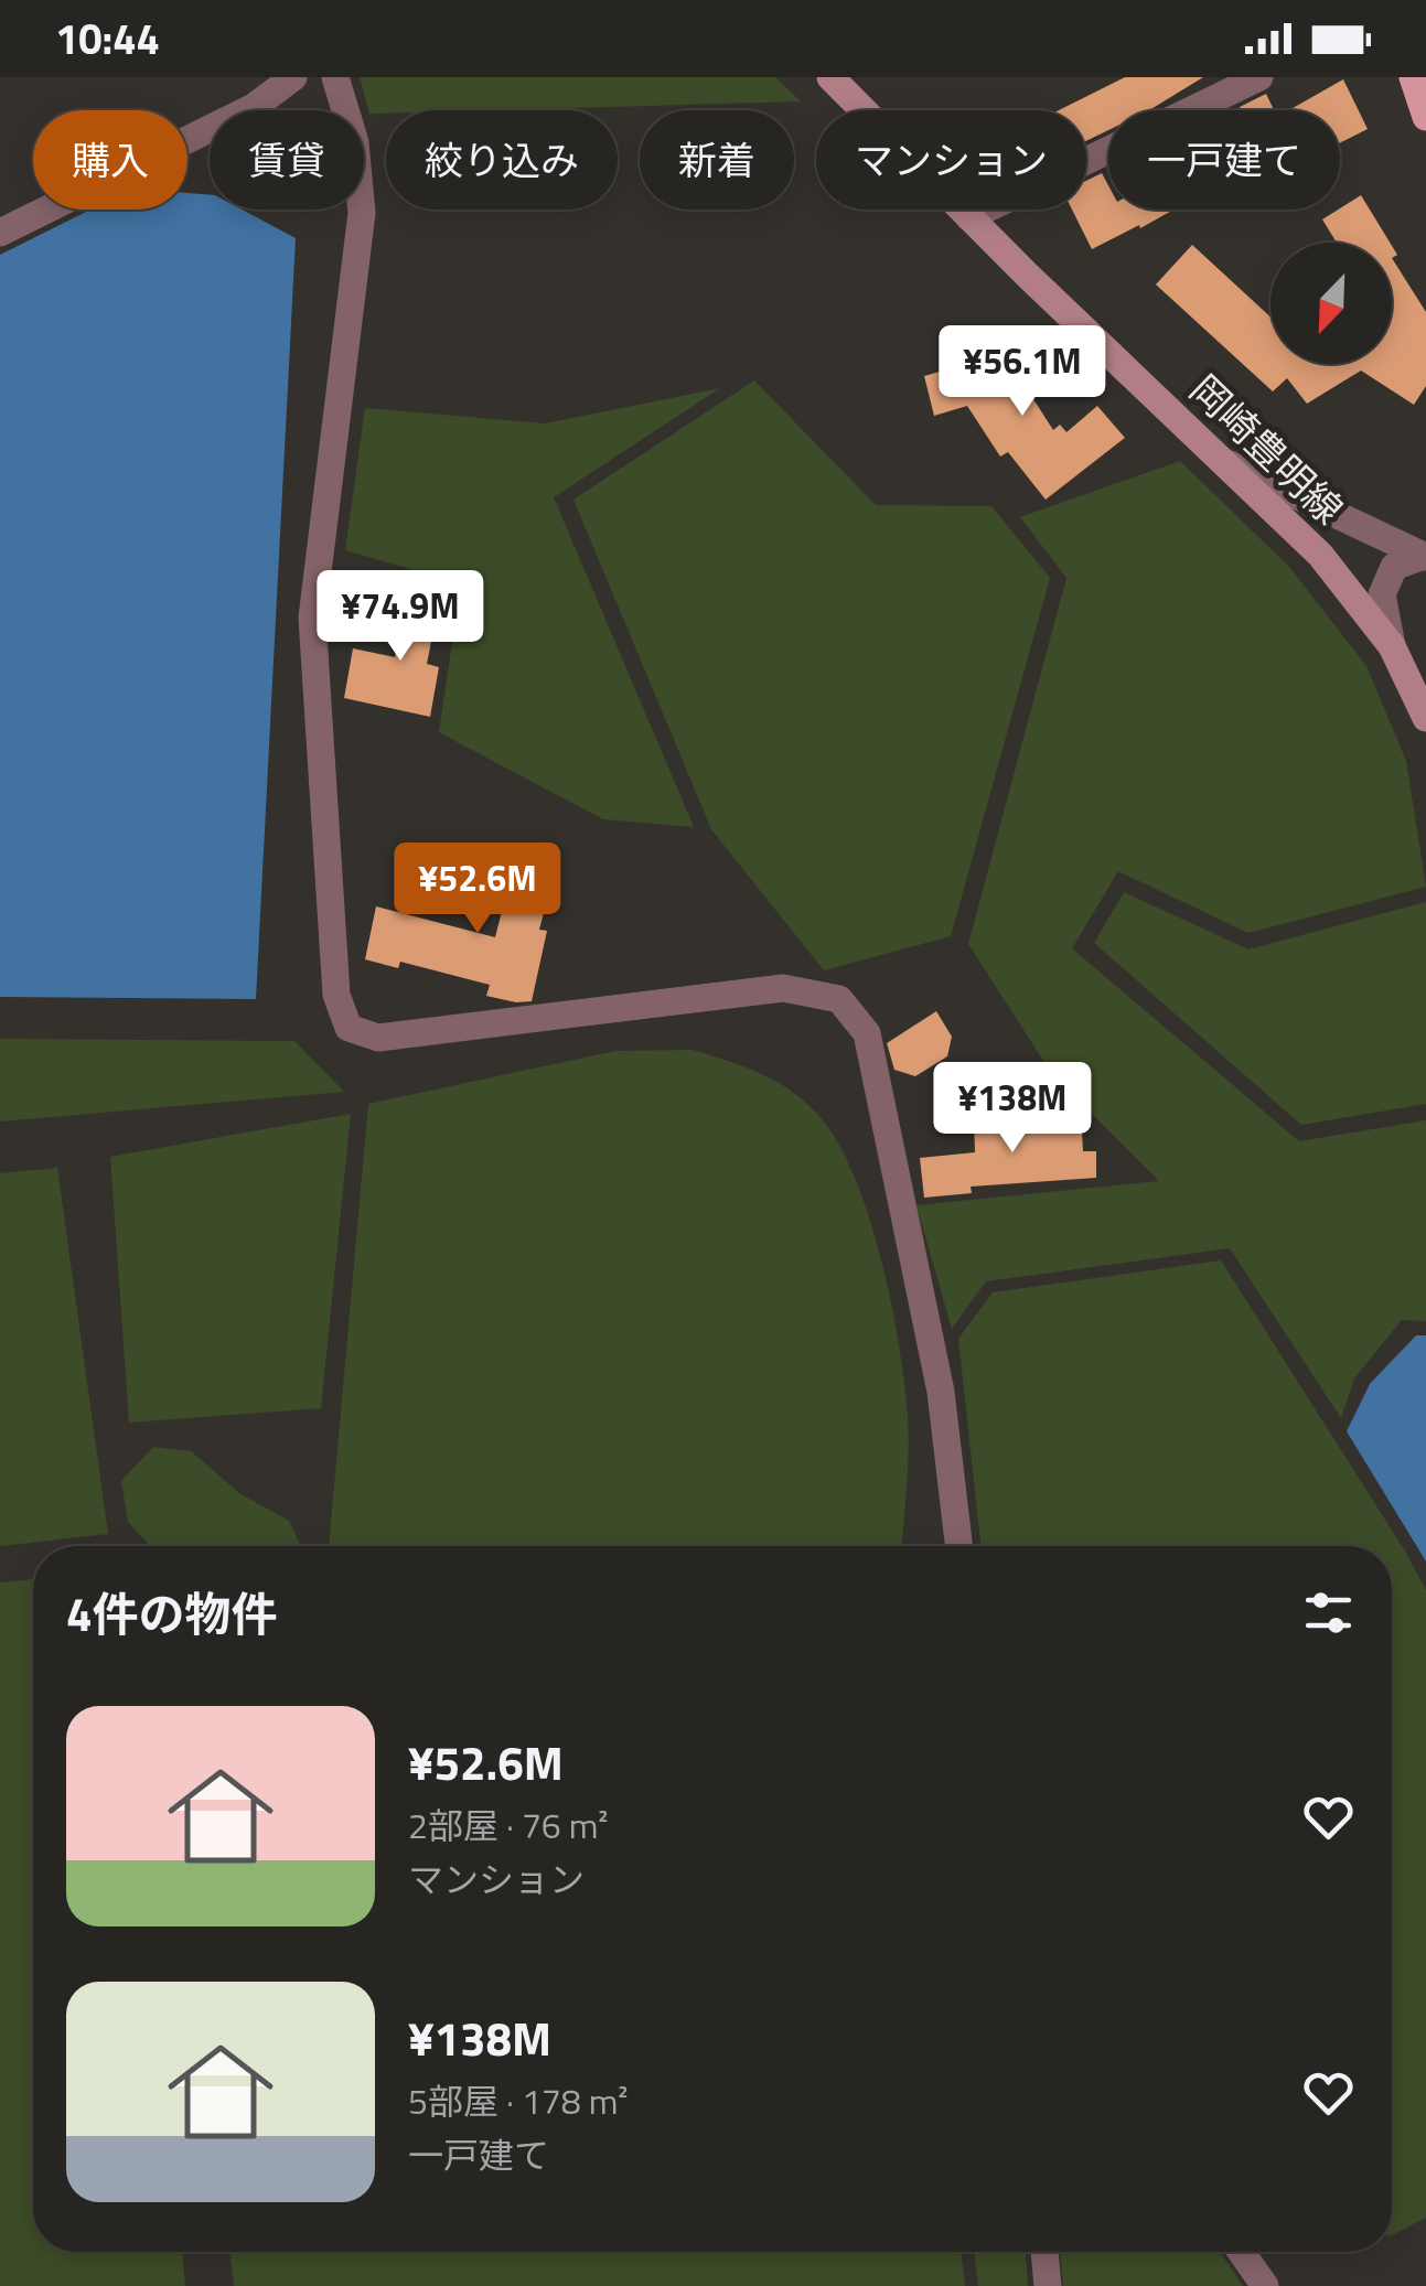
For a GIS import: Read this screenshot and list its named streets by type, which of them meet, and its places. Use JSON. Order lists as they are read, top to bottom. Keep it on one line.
{"streets":{"main road":["岡崎豊明線"]},"north":"bottom left","page":{"status":"10:44","chip":["購入","賃貸","絞り込み","新着","マンション","一戸建て"],"price":["¥56.1M","¥74.9M","¥52.6M","¥138M"],"heading":"4件の物件","list":[{"name":"¥52.6M","note":"2部屋 · 76 m² · マンション"},{"name":"¥138M","note":"5部屋 · 178 m² · 一戸建て"}]}}
